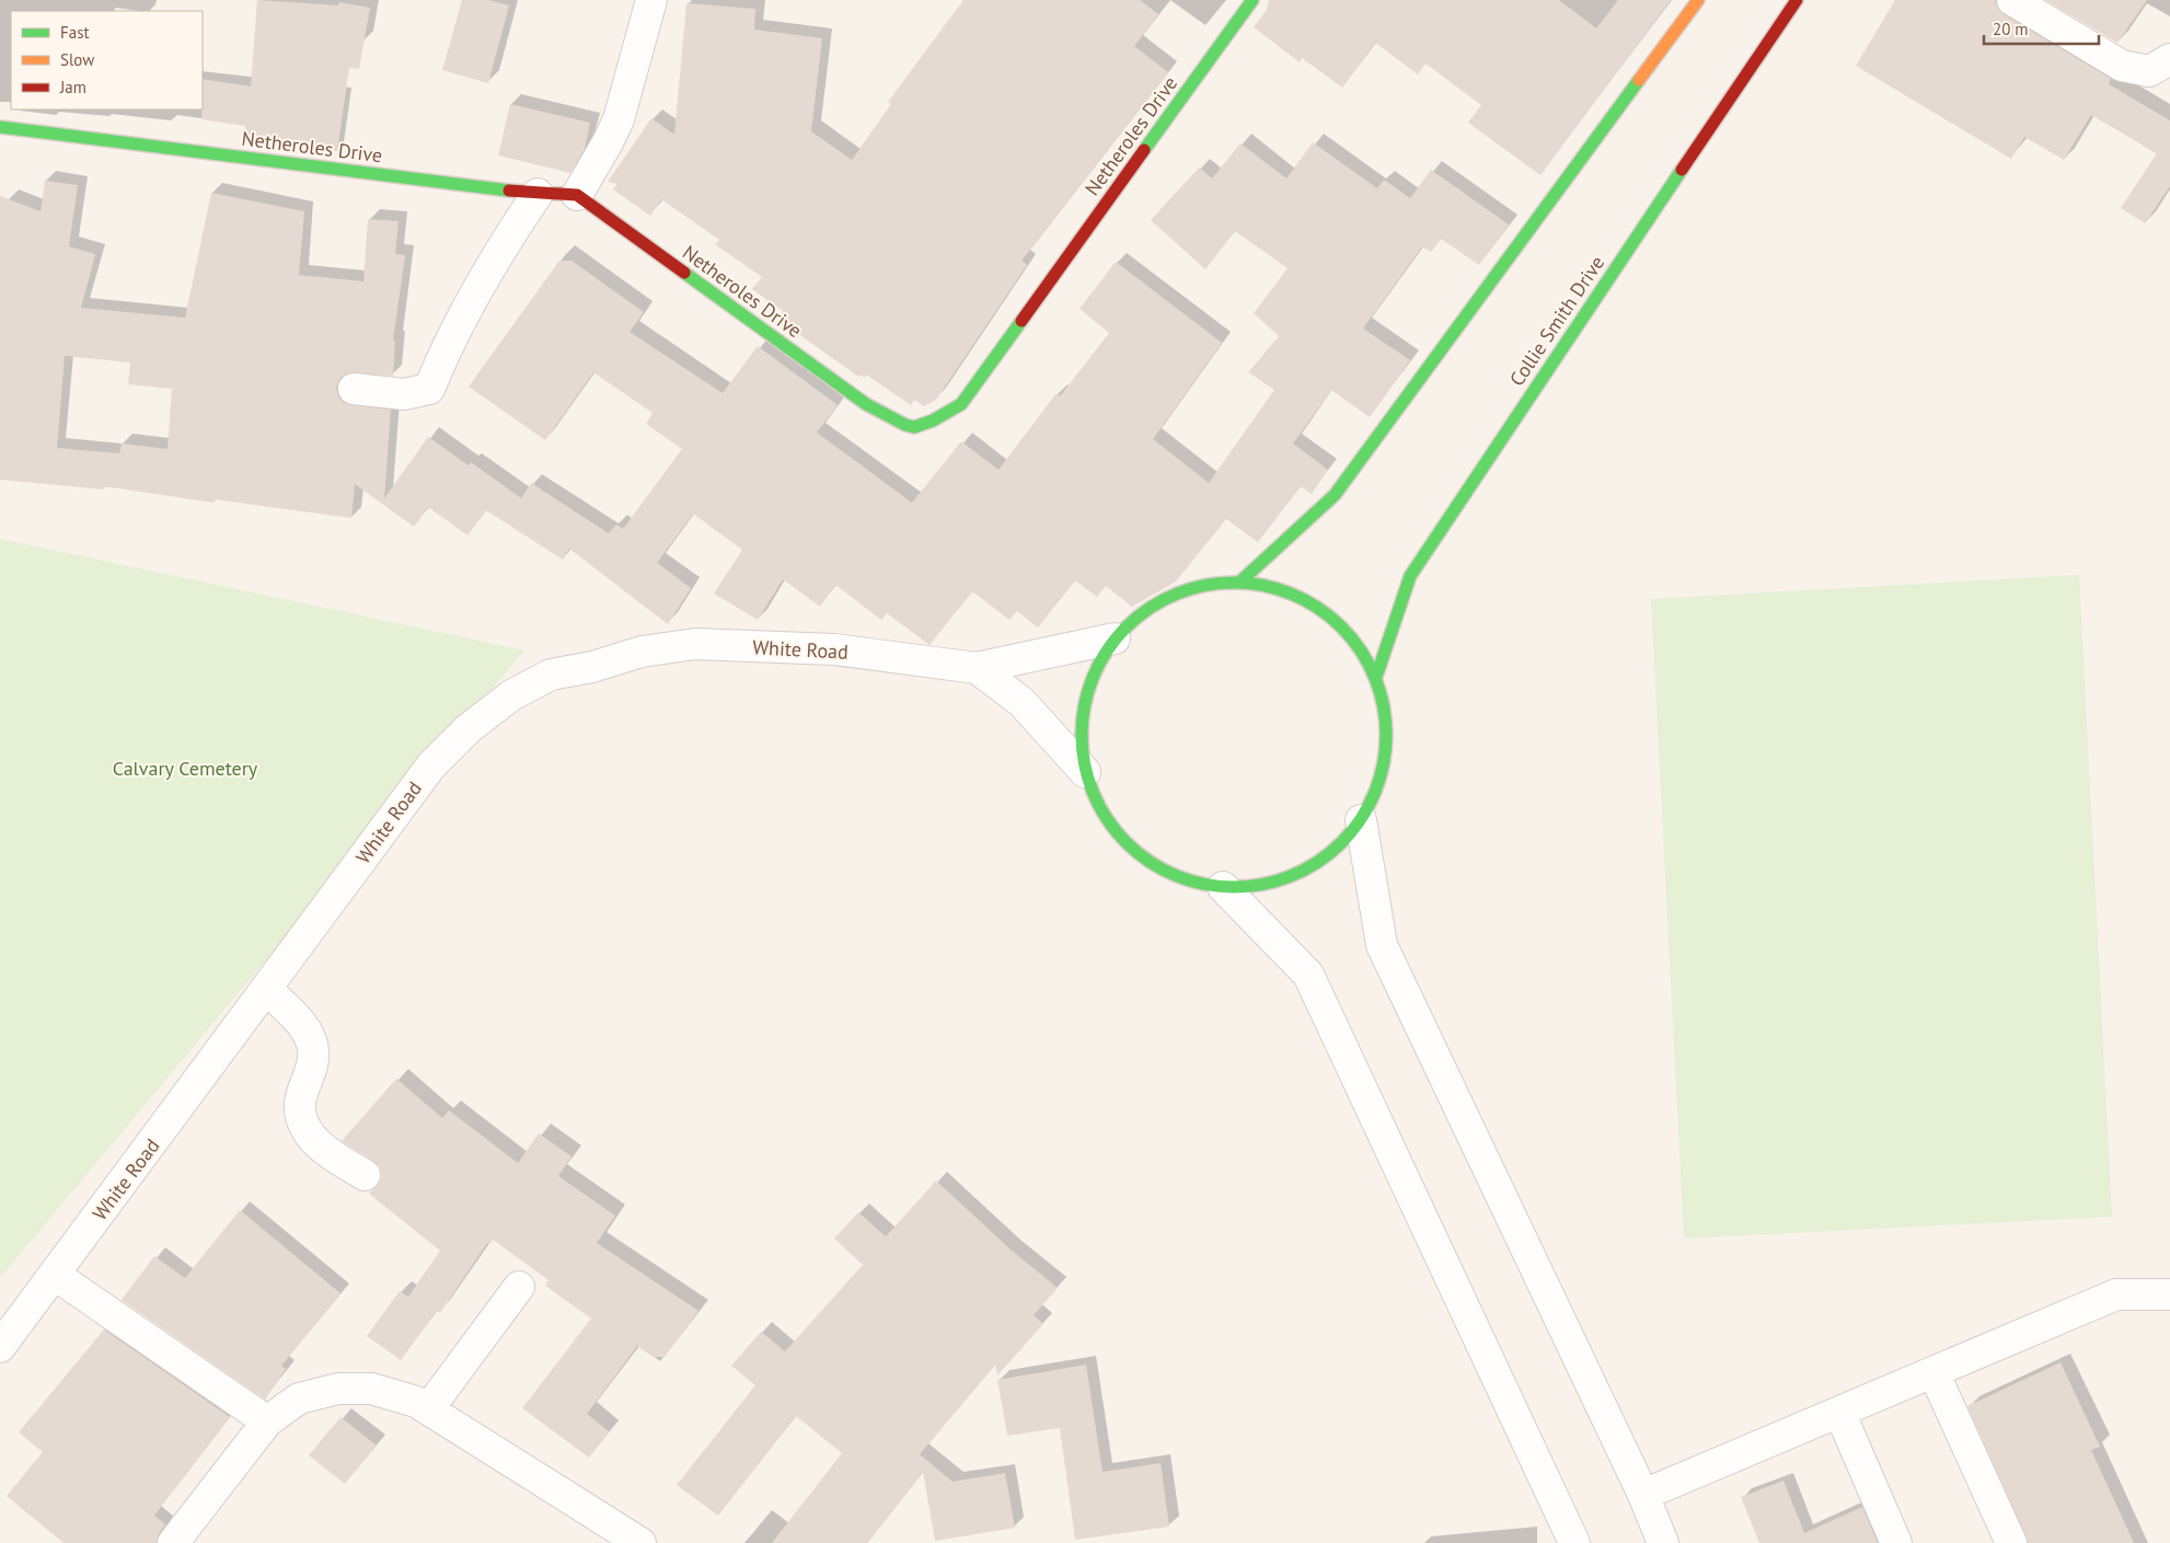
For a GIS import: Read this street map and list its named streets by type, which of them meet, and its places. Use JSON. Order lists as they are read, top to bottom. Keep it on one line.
{"streets":{"street":["Netheroles Drive","Collie Smith Drive","White Road"]},"parks":["Calvary Cemetery"],"legend":["Fast","Slow","Jam"],"scale_bar":"20 m"}
